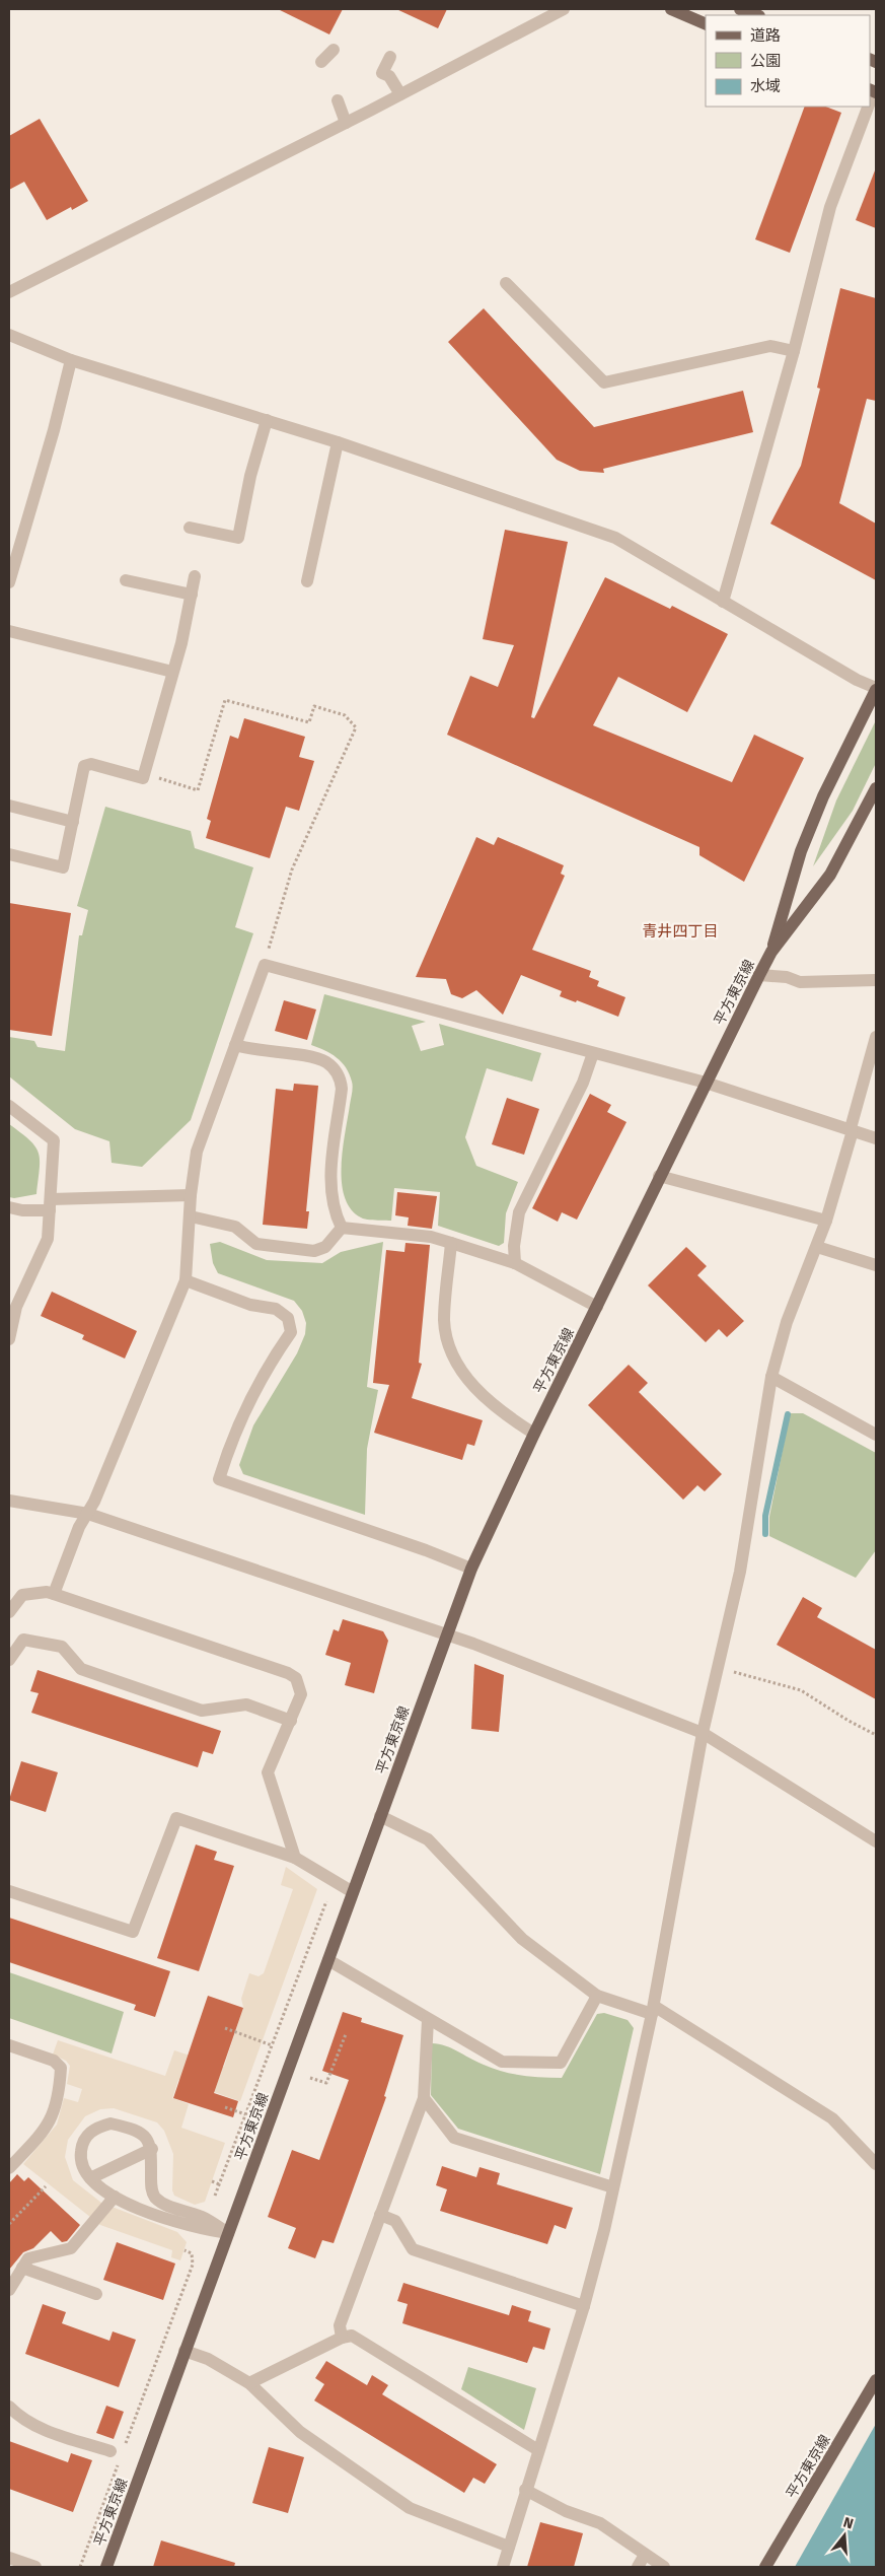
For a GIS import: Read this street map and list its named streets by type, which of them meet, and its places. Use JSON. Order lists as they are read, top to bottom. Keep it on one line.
{"streets":{"main road":["平方東京線"]},"districts":["青井四丁目"],"legend":["道路","公園","水域"],"north":"top"}
